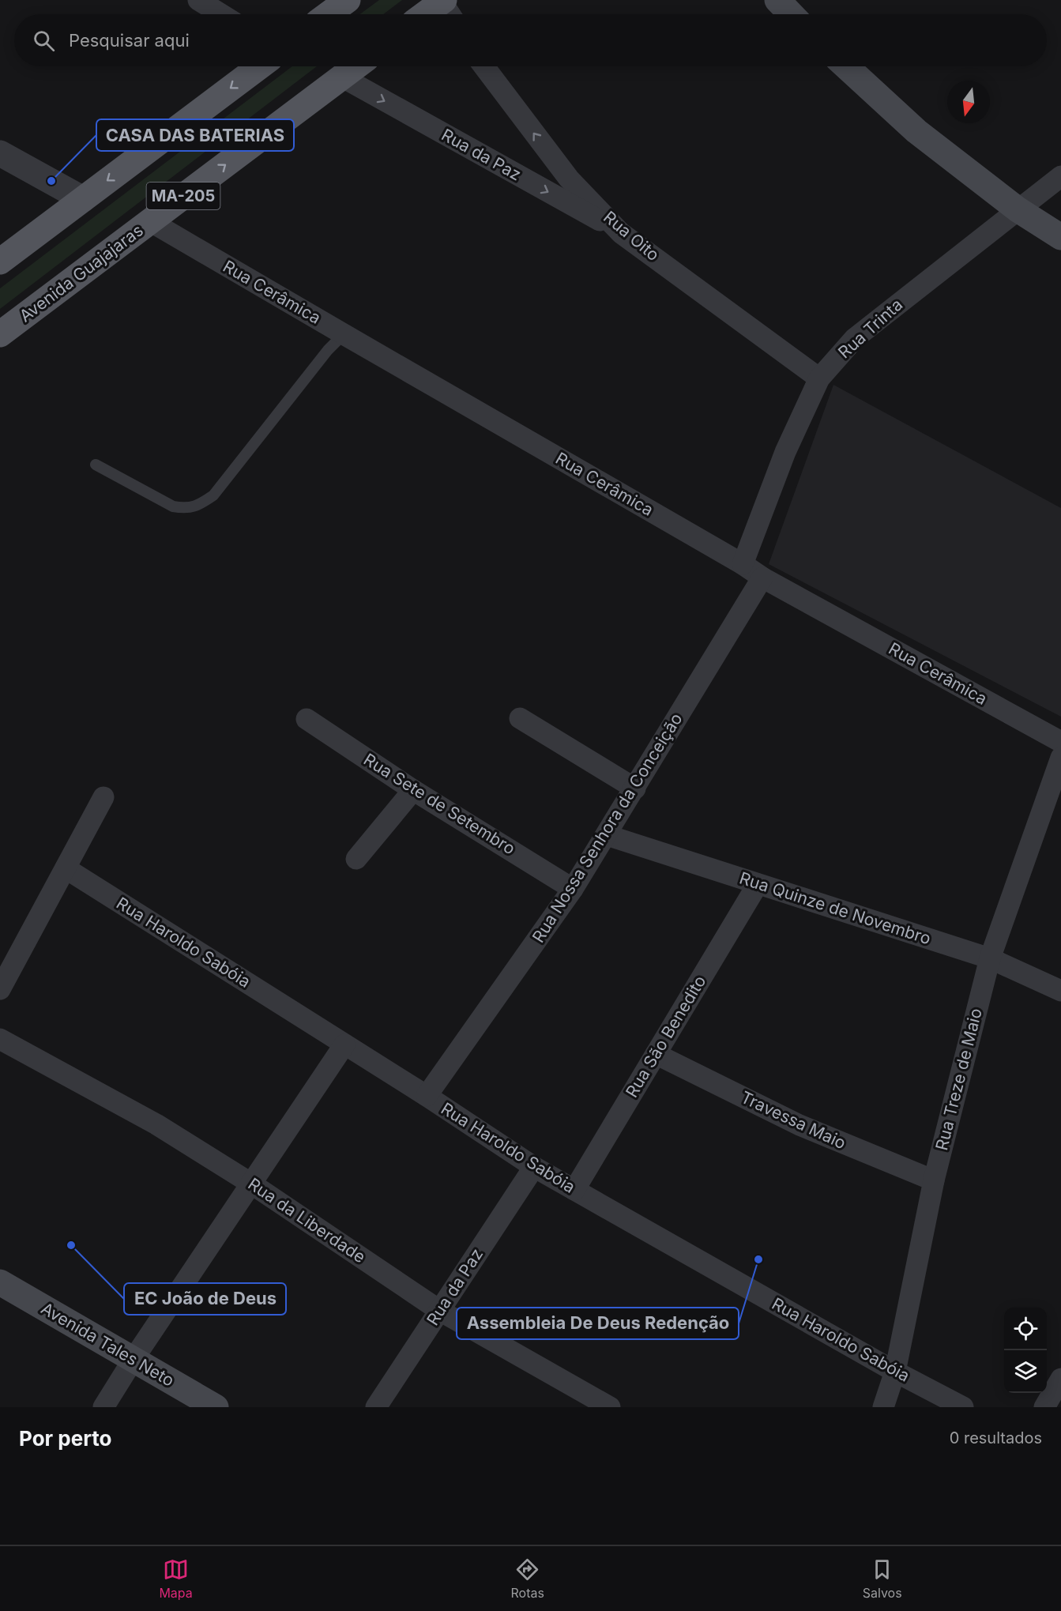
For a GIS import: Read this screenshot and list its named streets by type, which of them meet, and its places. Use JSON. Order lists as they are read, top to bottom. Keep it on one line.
{"streets":{"main road":["MA-205","Avenida Guajajaras","Avenida Tales Neto"],"street":["Rua da Paz","Rua Oito","Rua Cerâmica","Rua Trinta","Rua Sete de Setembro","Rua Nossa Senhora da Conceição","Rua Quinze de Novembro","Rua Haroldo Sabóia","Rua São Benedito","Rua Treze de Maio","Travessa Maio","Rua da Liberdade"]},"crossings":[["Rua da Paz","Rua Oito"],["Rua da Paz","Avenida Guajajaras"],["Rua da Paz","Rua Haroldo Sabóia"],["Rua da Paz","Rua da Liberdade"],["Rua Oito","Rua Trinta"],["Avenida Guajajaras","Rua Cerâmica"],["Rua Cerâmica","Rua Trinta"],["Rua Cerâmica","Rua Nossa Senhora da Conceição"],["Rua Sete de Setembro","Rua Nossa Senhora da Conceição"],["Rua Nossa Senhora da Conceição","Rua Quinze de Novembro"],["Rua Nossa Senhora da Conceição","Rua Haroldo Sabóia"],["Rua Quinze de Novembro","Rua São Benedito"],["Rua Quinze de Novembro","Rua Treze de Maio"],["Rua Haroldo Sabóia","Rua São Benedito"],["Rua Haroldo Sabóia","Rua Treze de Maio"],["Rua São Benedito","Travessa Maio"],["Rua Treze de Maio","Travessa Maio"]],"one_way":["Rua da Paz","Rua Oito"],"places":["CASA DAS BATERIAS","EC João de Deus","Assembleia De Deus Redenção"],"north":"bottom","page":{"search":"Pesquisar aqui","heading":["Por perto","0 resultados"],"nav":["Mapa","Rotas","Salvos"]}}
